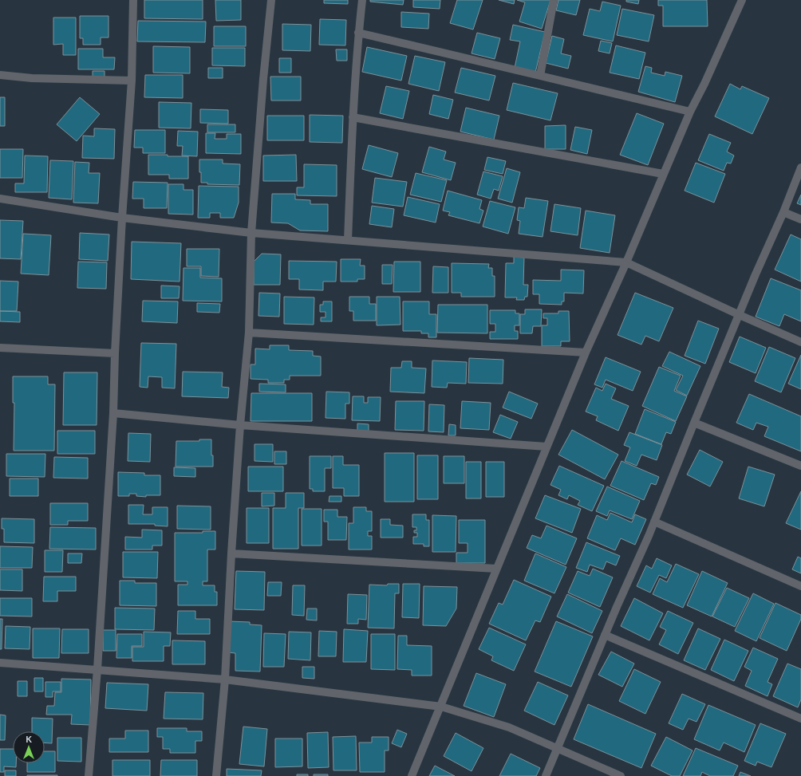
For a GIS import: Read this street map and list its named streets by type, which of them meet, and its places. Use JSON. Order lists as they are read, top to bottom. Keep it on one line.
{"north":"top"}
